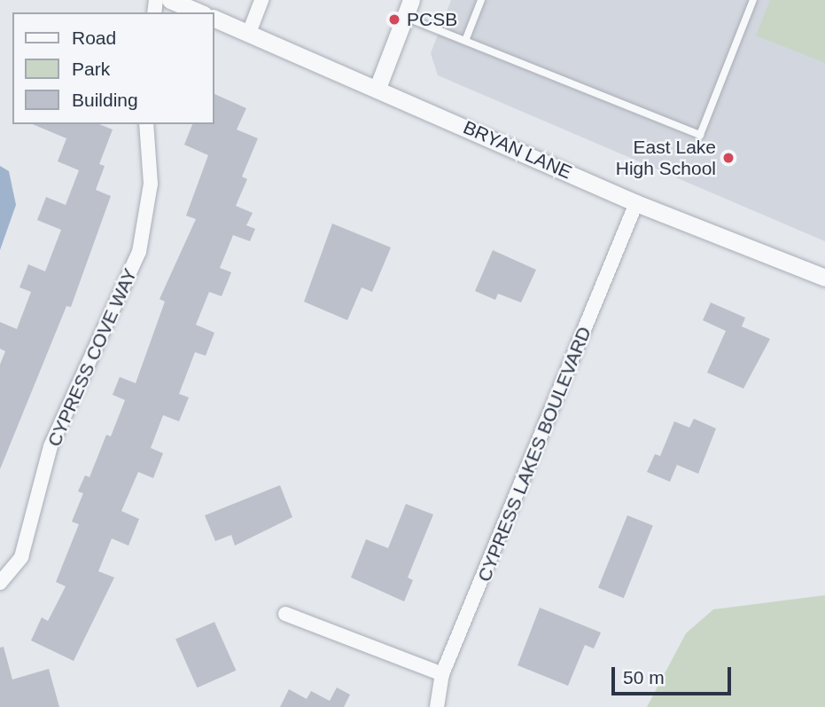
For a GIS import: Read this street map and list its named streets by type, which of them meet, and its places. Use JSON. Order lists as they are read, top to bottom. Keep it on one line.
{"streets":{"street":["BRYAN LANE","CYPRESS COVE WAY","CYPRESS LAKES BOULEVARD"]},"crossings":[["BRYAN LANE","CYPRESS LAKES BOULEVARD"]],"places":["PCSB","East Lake High School"],"legend":["Road","Park","Building"],"scale_bar":"50 m"}
